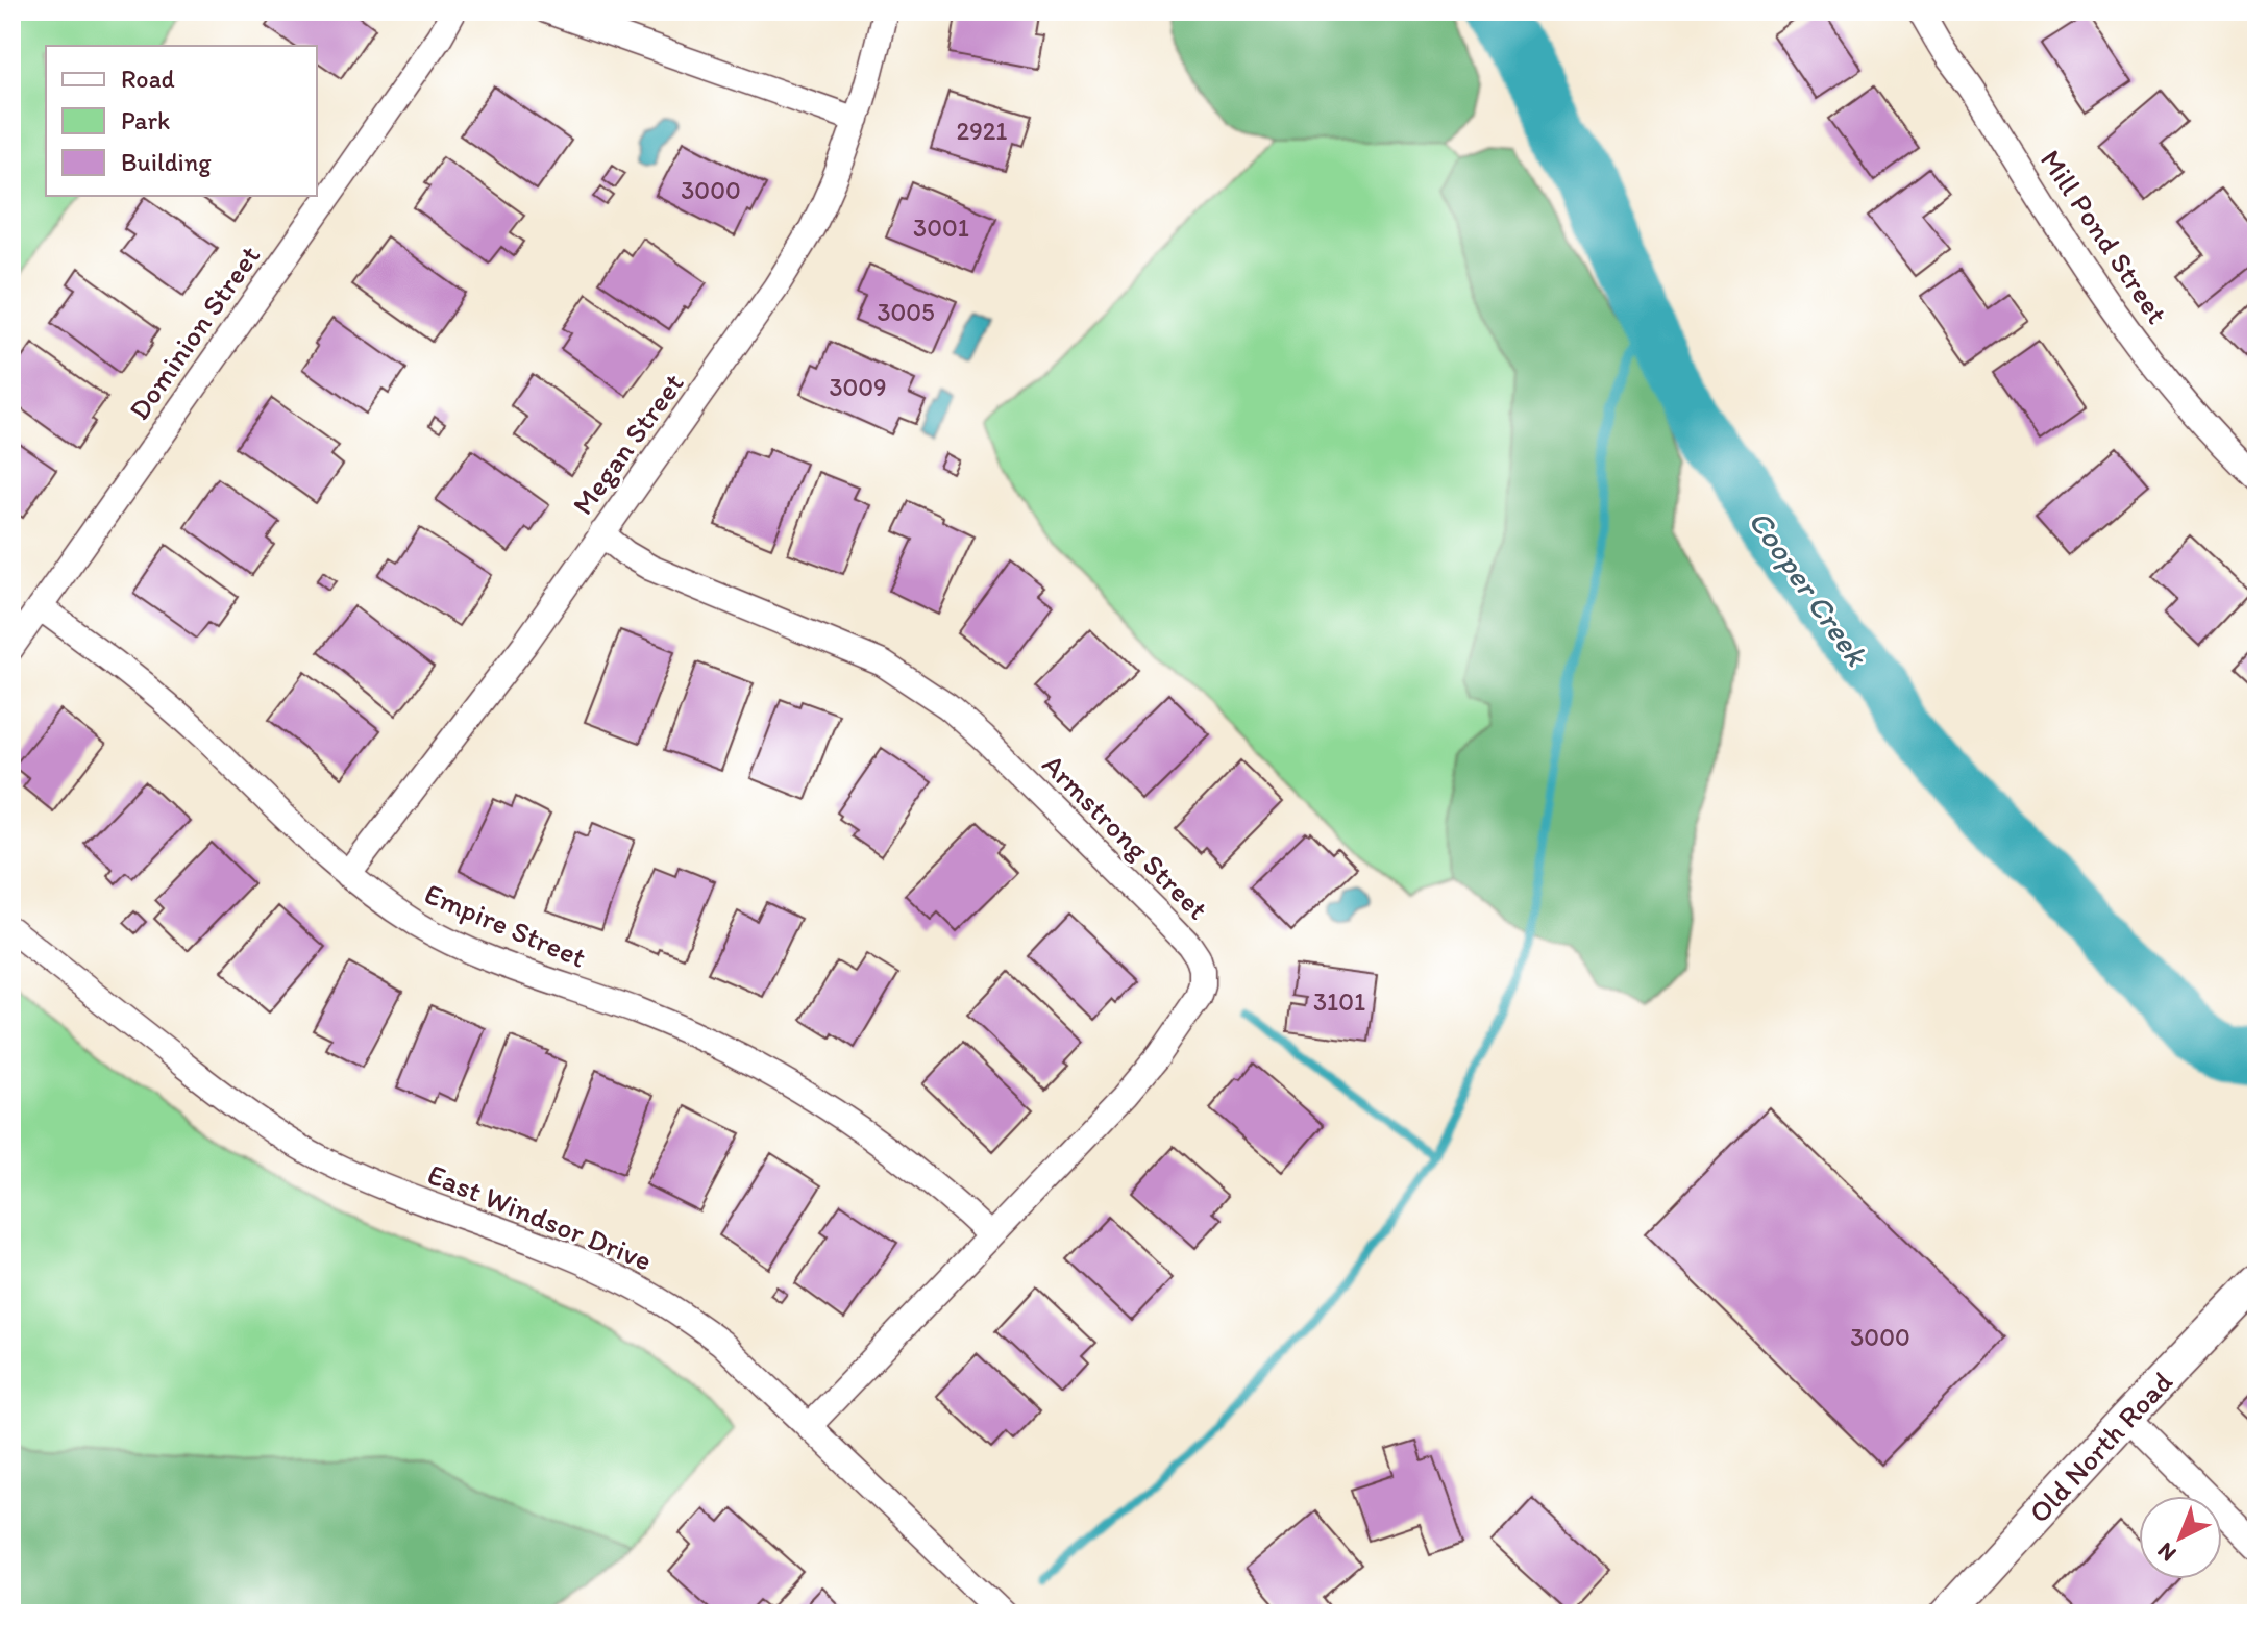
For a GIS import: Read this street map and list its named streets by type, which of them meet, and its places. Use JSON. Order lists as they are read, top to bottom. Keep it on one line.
{"streets":{"street":["Mill Pond Street","Dominion Street","Megan Street","Armstrong Street","Empire Street","East Windsor Drive","Old North Road"]},"crossings":[["Dominion Street","Empire Street"],["Megan Street","Armstrong Street"],["Megan Street","Empire Street"],["Armstrong Street","Empire Street"],["Armstrong Street","East Windsor Drive"]],"water":["Cooper Creek"],"house_numbers":["2921","3000","3001","3005","3009","3101","3000"],"legend":["Road","Park","Building"],"north":"bottom left"}
